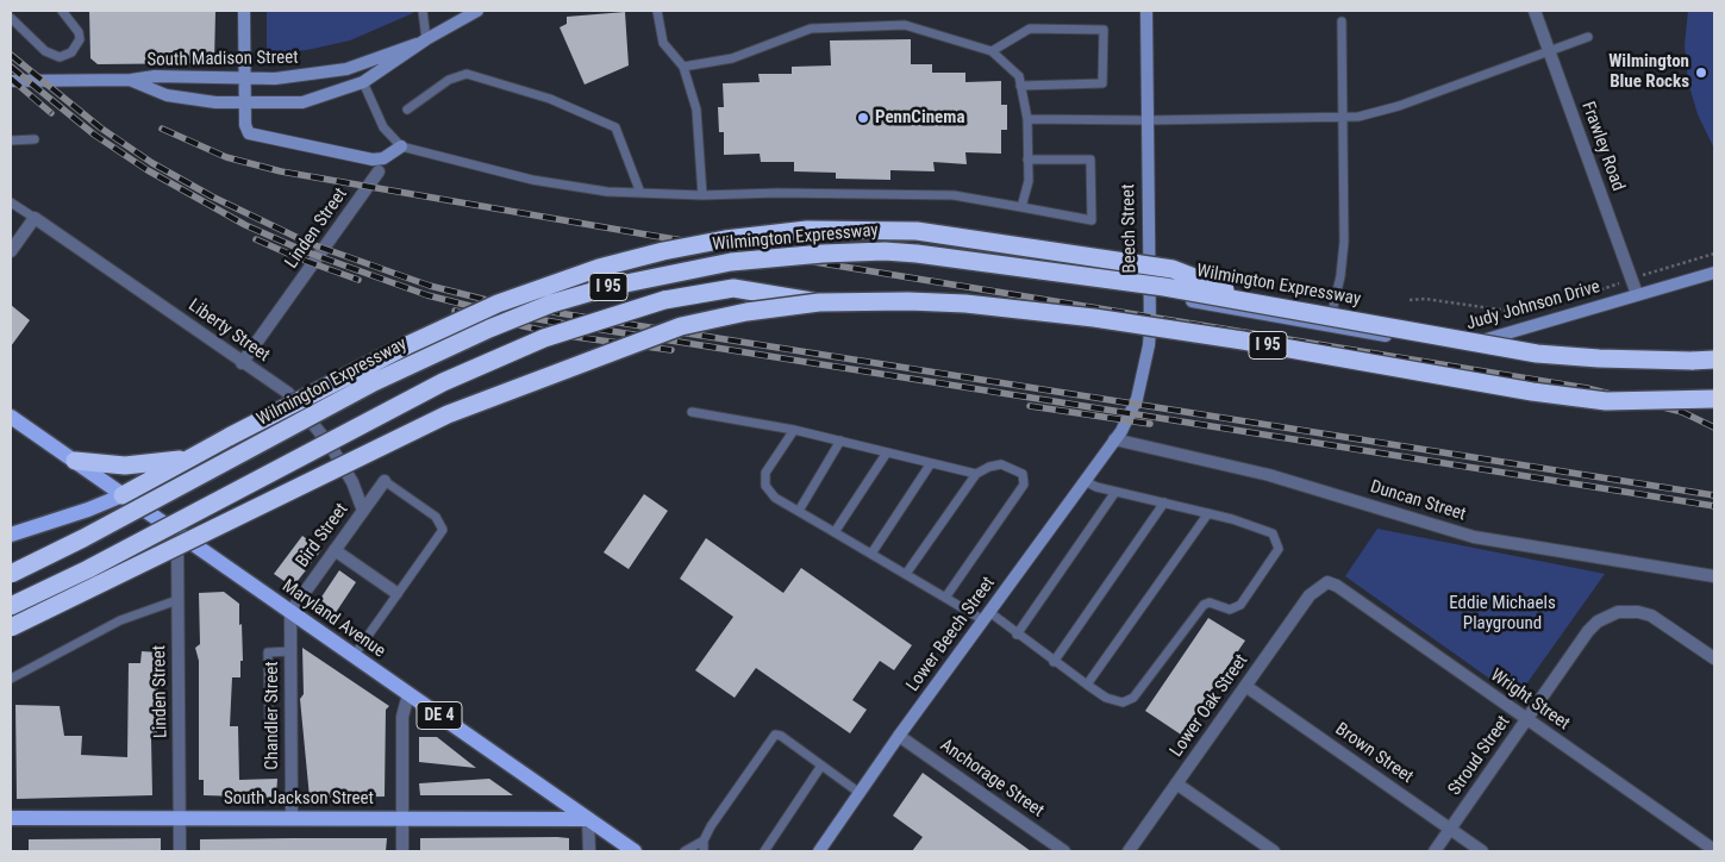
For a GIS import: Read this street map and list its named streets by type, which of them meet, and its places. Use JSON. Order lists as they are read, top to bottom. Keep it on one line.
{"streets":{"highway":["Wilmington Expressway","I 95"],"main road":["Maryland Avenue","DE 4","South Jackson Street"],"street":["South Madison Street","Frawley Road","Linden Street","Beech Street","Judy Johnson Drive","Liberty Street","Duncan Street","Bird Street","Lower Beech Street","Wright Street","Lower Oak Street","Chandler Street","Brown Street","Stroud Street","Anchorage Street"]},"crossings":[["Frawley Road","Judy Johnson Drive"],["Linden Street","Liberty Street"],["Linden Street","Maryland Avenue"],["Linden Street","South Jackson Street"],["Beech Street","Judy Johnson Drive"],["Beech Street","Duncan Street"],["Beech Street","Lower Beech Street"],["Liberty Street","Bird Street"],["Duncan Street","Lower Beech Street"],["Bird Street","Maryland Avenue"],["Bird Street","Chandler Street"],["Maryland Avenue","Chandler Street"],["Maryland Avenue","South Jackson Street"],["Lower Beech Street","Anchorage Street"],["Wright Street","Lower Oak Street"],["Wright Street","Stroud Street"],["Lower Oak Street","Brown Street"],["Chandler Street","South Jackson Street"],["Brown Street","Stroud Street"]],"parks":["Eddie Michaels Playground"],"places":["Wilmington Blue Rocks","PennCinema"]}
